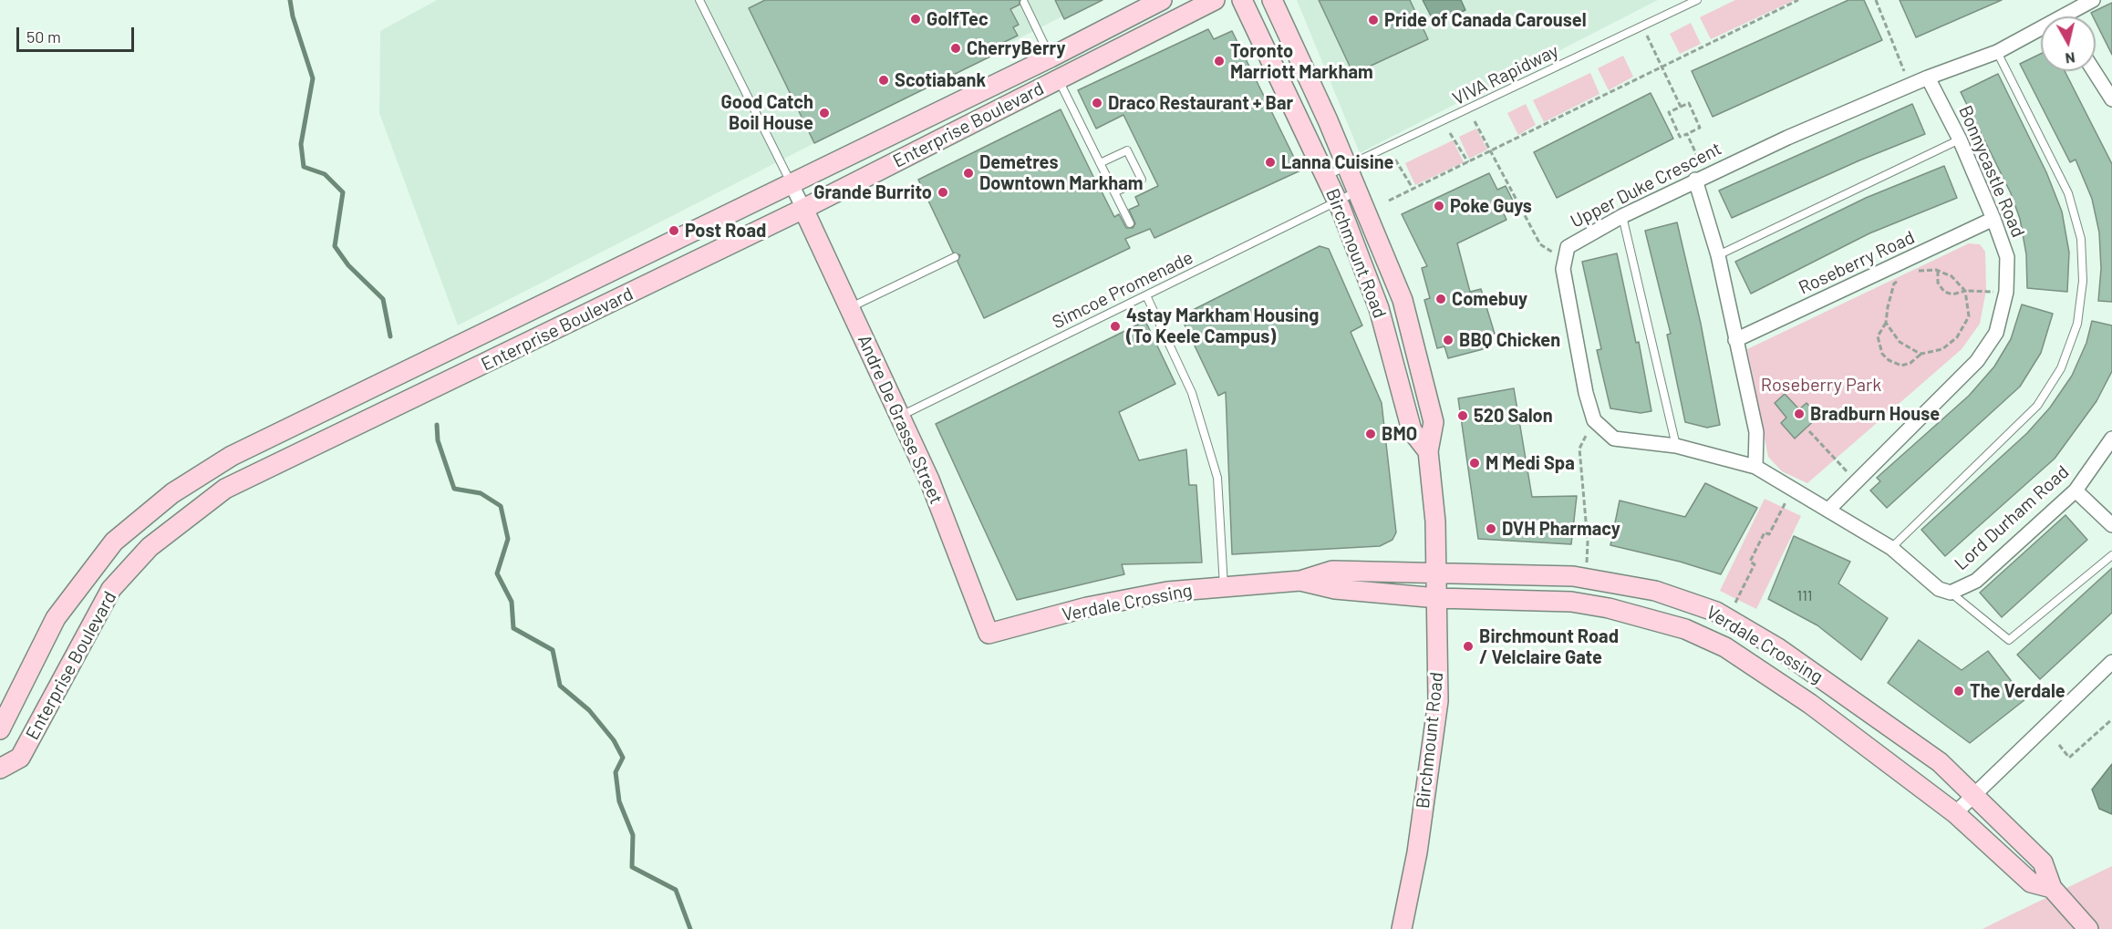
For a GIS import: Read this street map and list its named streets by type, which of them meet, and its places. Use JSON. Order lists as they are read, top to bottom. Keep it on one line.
{"streets":{"main road":["Enterprise Boulevard","Birchmount Road","Andre De Grasse Street","Verdale Crossing"],"street":["Bonnycastle Road","Upper Duke Crescent","Roseberry Road","Lord Durham Road"],"lane":["VIVA Rapidway","Simcoe Promenade"]},"crossings":[["VIVA Rapidway","Birchmount Road"],["Enterprise Boulevard","Andre De Grasse Street"],["Bonnycastle Road","Upper Duke Crescent"],["Bonnycastle Road","Roseberry Road"],["Birchmount Road","Simcoe Promenade"],["Birchmount Road","Verdale Crossing"],["Simcoe Promenade","Andre De Grasse Street"],["Andre De Grasse Street","Verdale Crossing"]],"parks":["Roseberry Park"],"places":["GolfTec","Pride of Canada Carousel","CherryBerry","Toronto Marriott Markham","Scotiabank","Draco Restaurant + Bar","Good Catch Boil House","Lanna Cuisine","Demetres Downtown Markham","Grande Burrito","Poke Guys","Post Road","Comebuy","4stay Markham Housing (To Keele Campus)","BBQ Chicken","Bradburn House","520 Salon","BMO","M Medi Spa","DVH Pharmacy","Birchmount Road / Velclaire Gate","The Verdale"],"house_numbers":["111"],"scale_bar":"50 m","north":"bottom"}
